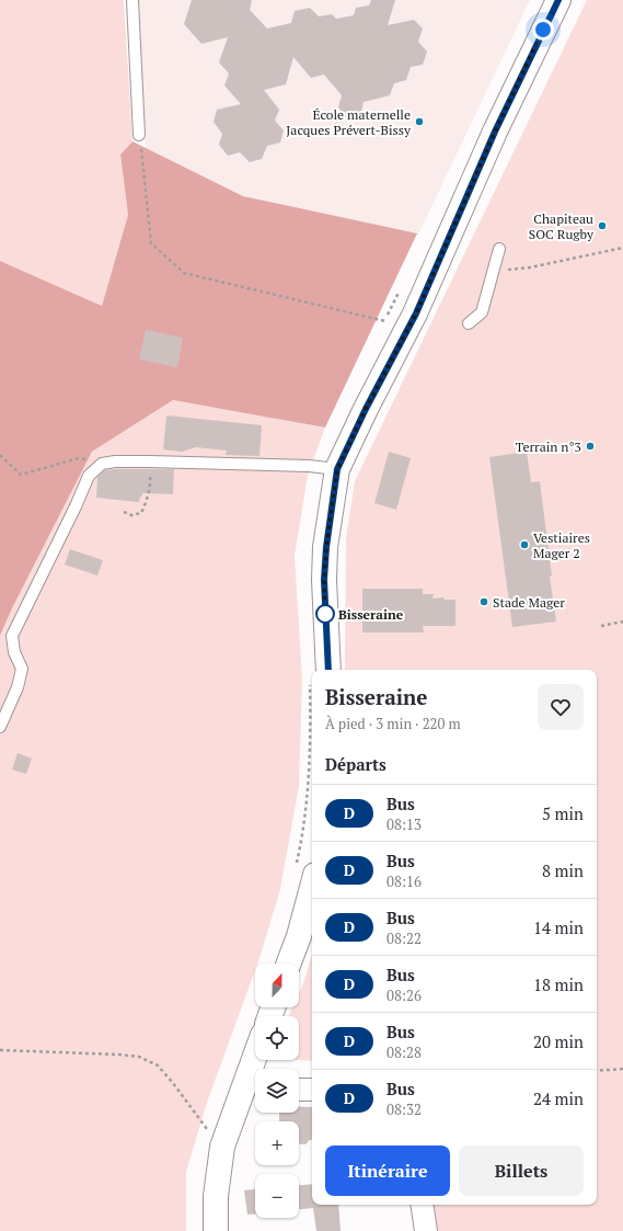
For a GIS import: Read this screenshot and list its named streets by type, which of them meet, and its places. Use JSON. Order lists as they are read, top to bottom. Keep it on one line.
{"places":["École maternelle Jacques Prévert-Bissy","Chapiteau SOC Rugby","Terrain n°3","Vestiaires Mager 2","Stade Mager","Bisseraine"],"lines":["bus line D"],"north":"top","page":{"heading":[["Bisseraine","À pied · 3 min · 220 m"],"Départs"],"list":[{"mark":"D","name":"Bus","note":"08:13","value":"5 min"},{"mark":"D","name":"Bus","note":"08:16","value":"8 min"},{"mark":"D","name":"Bus","note":"08:22","value":"14 min"},{"mark":"D","name":"Bus","note":"08:26","value":"18 min"},{"mark":"D","name":"Bus","note":"08:28","value":"20 min"},{"mark":"D","name":"Bus","note":"08:32","value":"24 min"}],"map_buttons":["+","−"],"buttons":["Itinéraire","Billets"]}}
